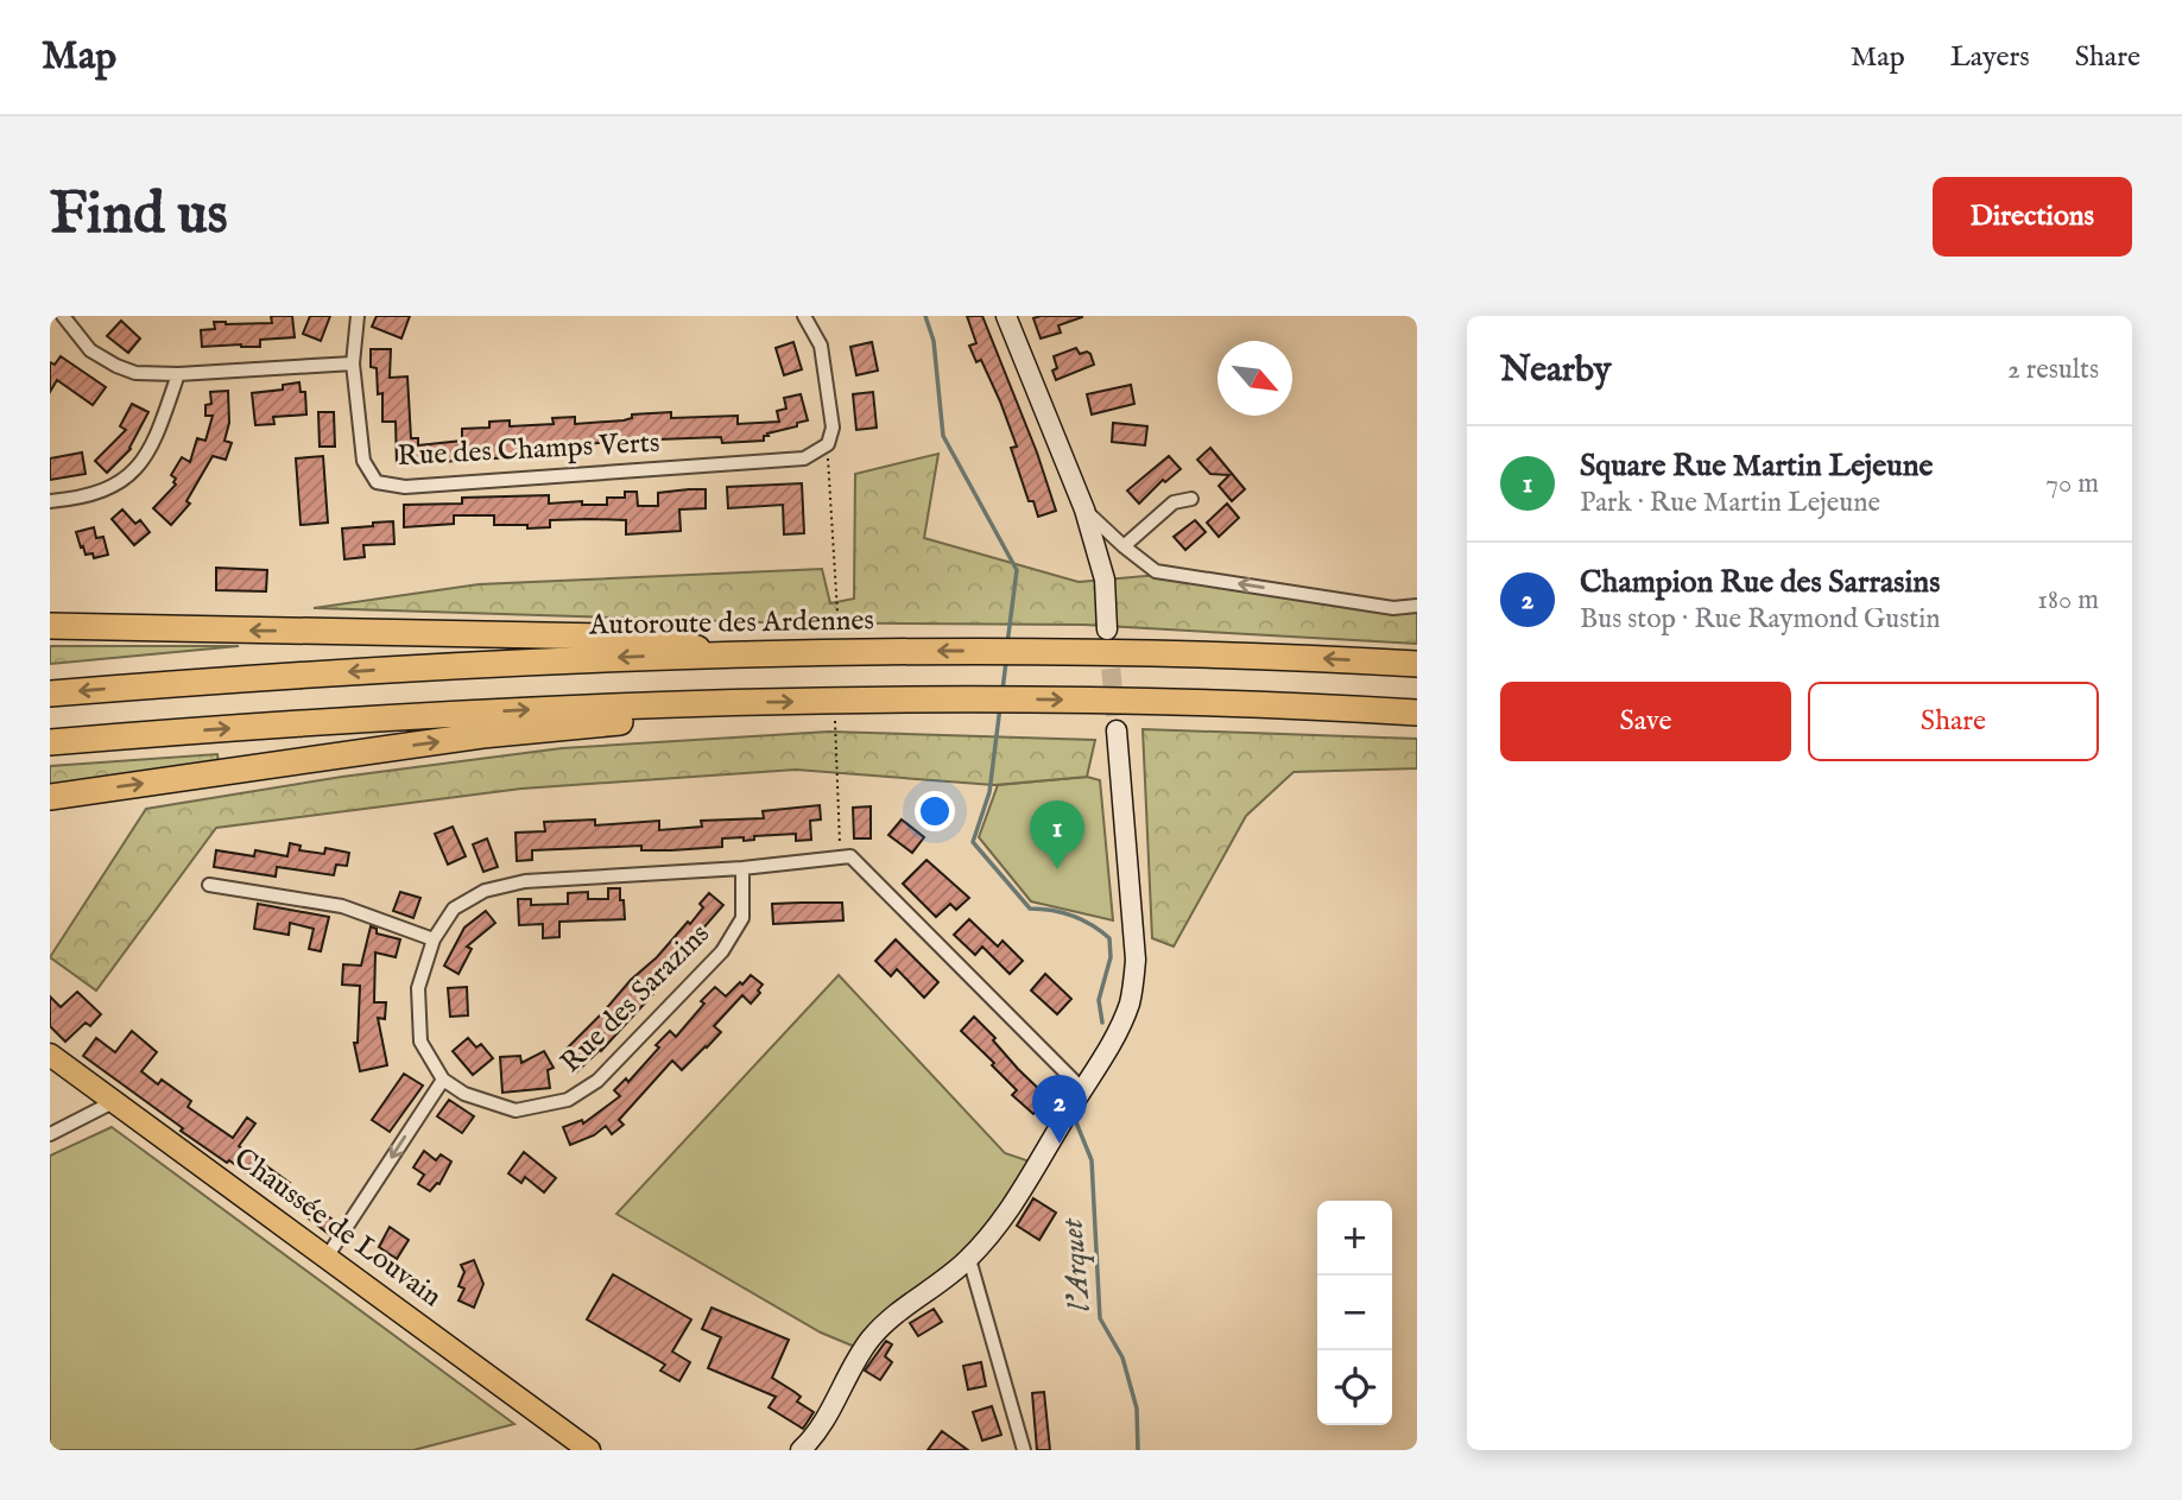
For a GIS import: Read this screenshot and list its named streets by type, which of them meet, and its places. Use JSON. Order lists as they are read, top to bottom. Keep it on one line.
{"streets":{"highway":["Autoroute des Ardennes"],"main road":["Chaussée de Louvain"],"street":["Rue des Champs Verts","Rue des Sarazins"]},"water":["l'Arquet"],"north":"bottom right","page":{"header":"Map","nav":["Map","Layers","Share"],"buttons":["Directions",["Save","Share"]],"title":"Find us","heading":["Nearby","2 results"],"list":[{"mark":"1","name":"Square Rue Martin Lejeune","note":"Park · Rue Martin Lejeune","value":"70 m"},{"mark":"2","name":"Champion Rue des Sarrasins","note":"Bus stop · Rue Raymond Gustin","value":"180 m"}],"pins":["1","2"],"map_buttons":["+","−"]}}
